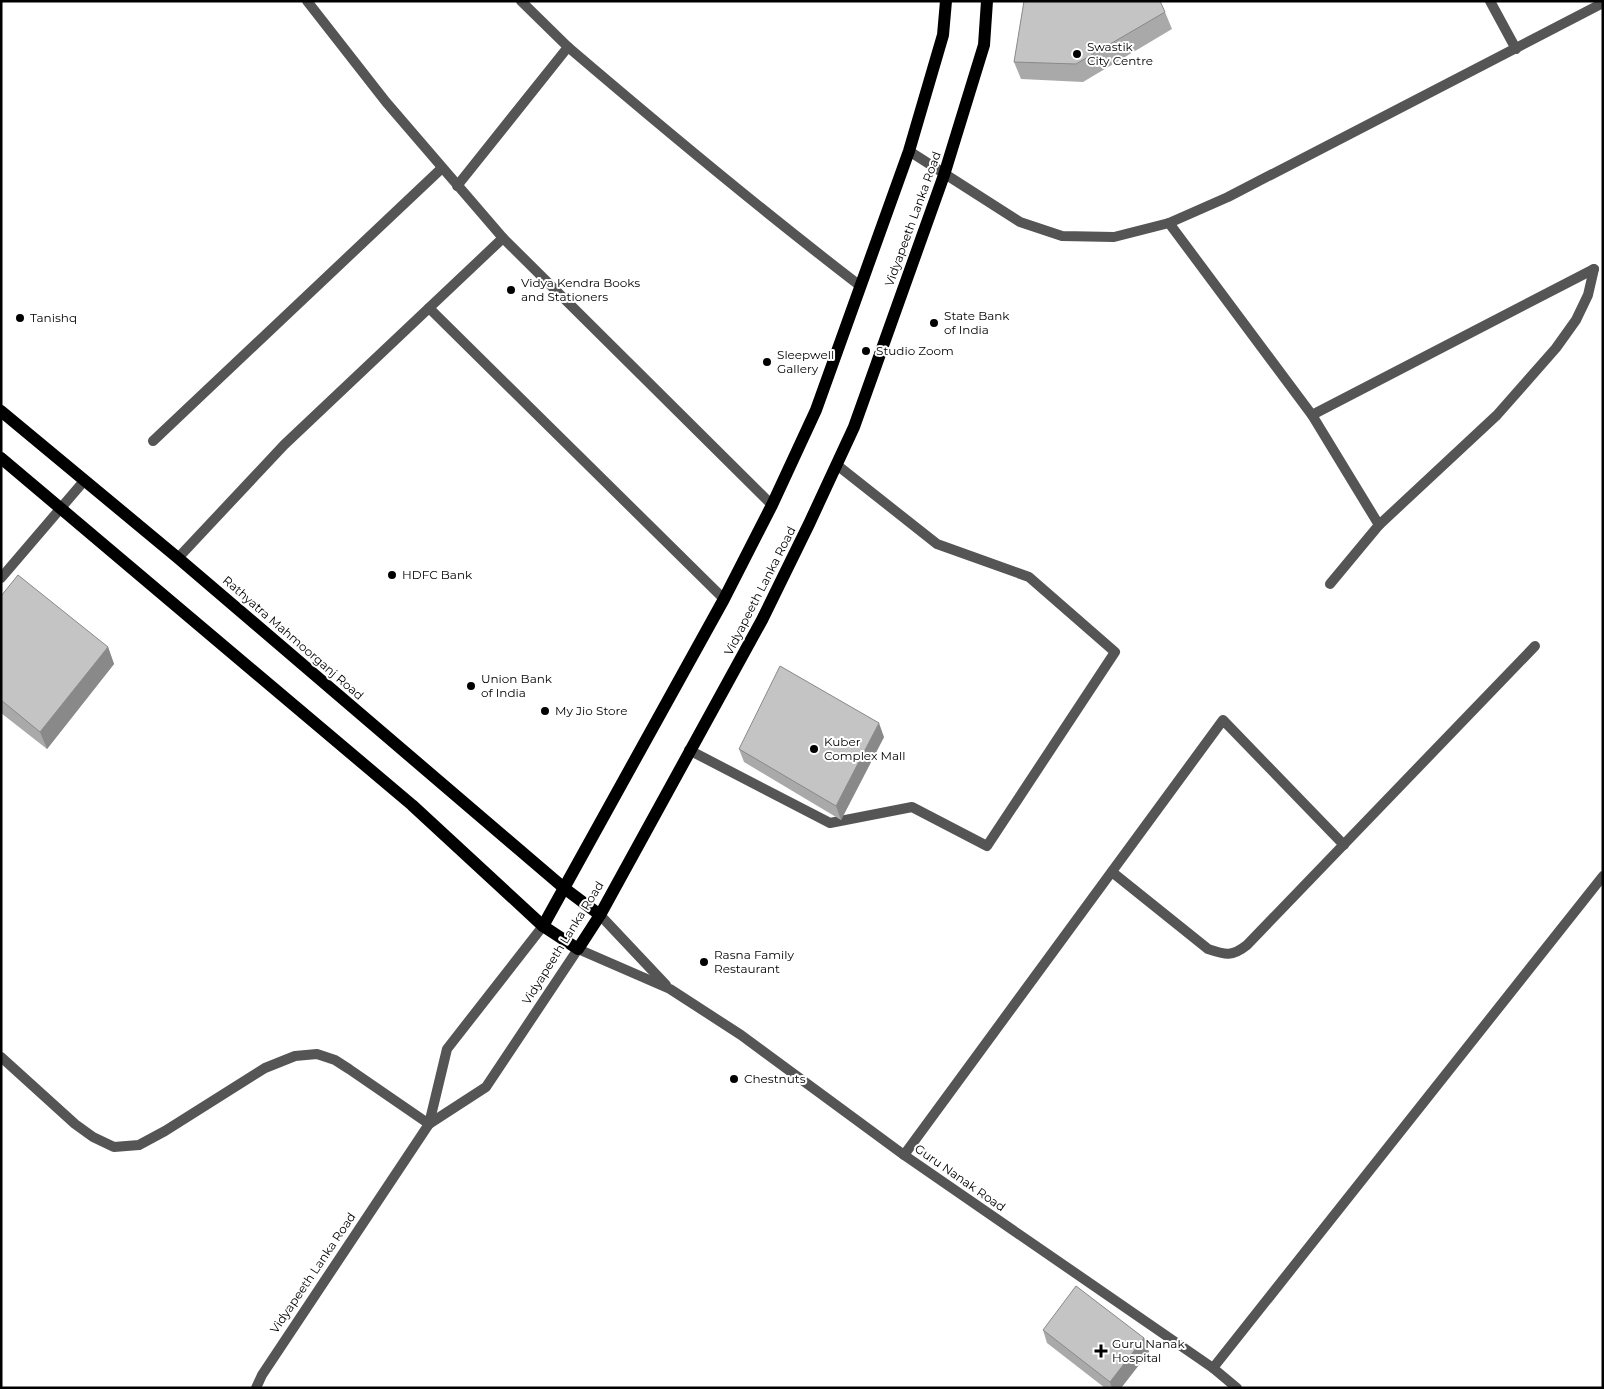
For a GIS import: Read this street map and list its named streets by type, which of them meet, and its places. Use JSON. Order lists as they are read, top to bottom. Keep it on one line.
{"streets":{"main road":["Vidyapeeth Lanka Road","Rathyatra Mahmoorganj Road","Guru Nanak Road"]},"crossings":[["Vidyapeeth Lanka Road","Rathyatra Mahmoorganj Road"],["Vidyapeeth Lanka Road","Guru Nanak Road"],["Rathyatra Mahmoorganj Road","Guru Nanak Road"]],"places":{"other":["Swastik City Centre","Vidya Kendra Books and Stationers","Tanishq","State Bank of India","Studio Zoom","Sleepwell Gallery","HDFC Bank","Union Bank of India","My Jio Store","Kuber Complex Mall","Rasna Family Restaurant","Chestnuts"],"health":["Guru Nanak Hospital"]}}
